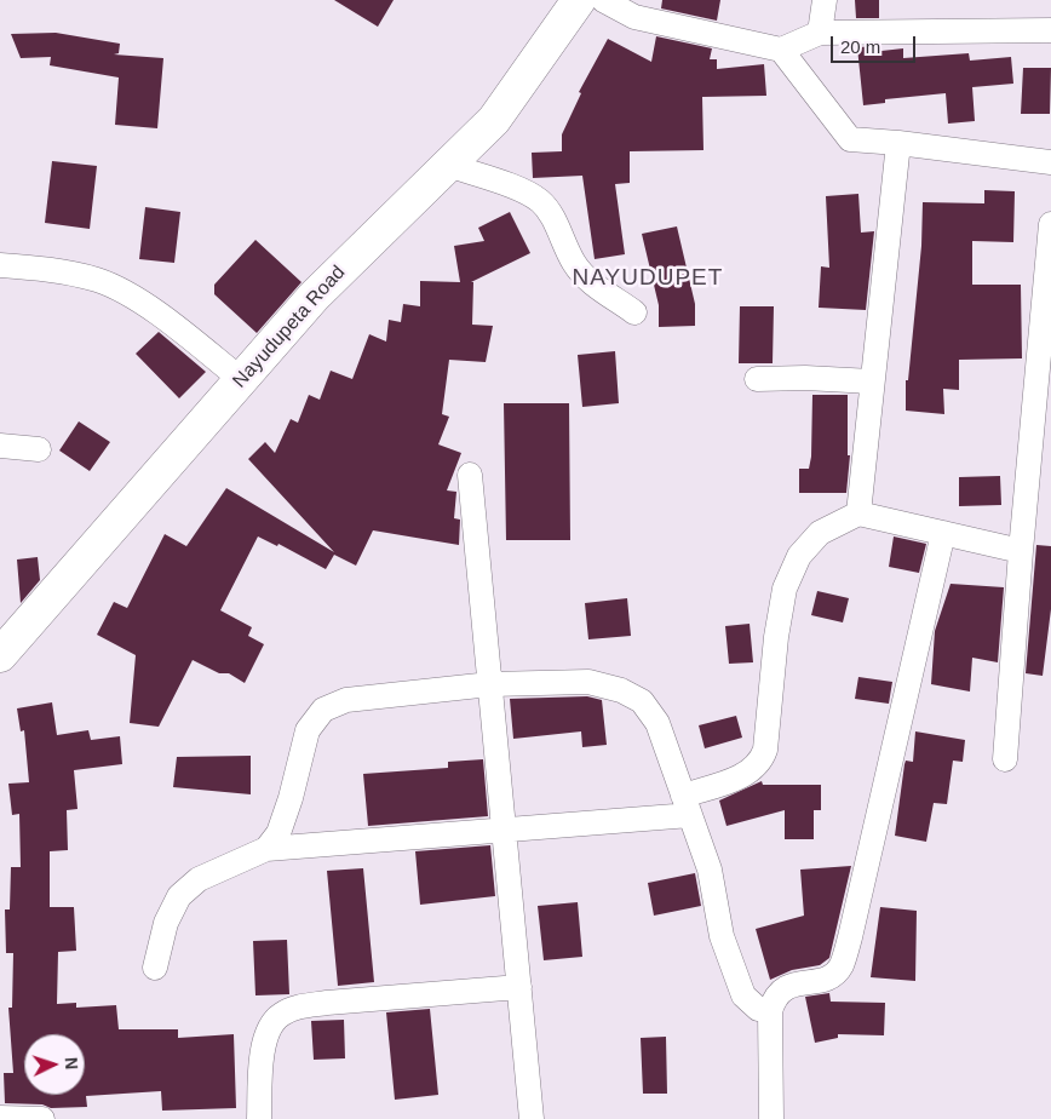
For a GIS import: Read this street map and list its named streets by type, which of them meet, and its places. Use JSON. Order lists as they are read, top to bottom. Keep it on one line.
{"streets":{"street":["Nayudupeta Road"]},"districts":["NAYUDUPET"],"scale_bar":"20 m","north":"right"}
